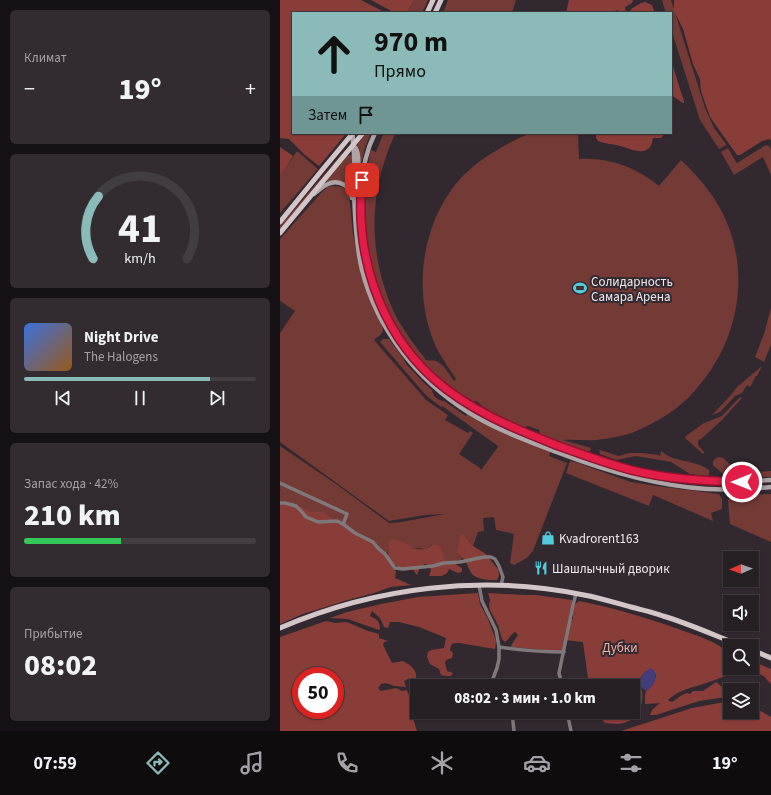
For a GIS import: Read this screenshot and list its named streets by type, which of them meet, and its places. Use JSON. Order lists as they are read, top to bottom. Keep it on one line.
{"parks":["Дубки"],"places":{"sports":["Солидарность Самара Арена"],"shop":["Kvadrorent163"],"restaurant":["Шашлычный дворик"]},"north":"left","page":{"tile":["Климат",["Запас хода · 42%","210 km"],["Прибытие","08:02"]],"turn":["970 m","Прямо"],"heat":["−","19°","+"],"then":"Затем","song":["Night Drive","The Halogens"],"limit":"50","trip":"08:02 · 3 мин · 1.0 km","tabs":["07:59","19°"],"gauge":["41","km/h"]}}
